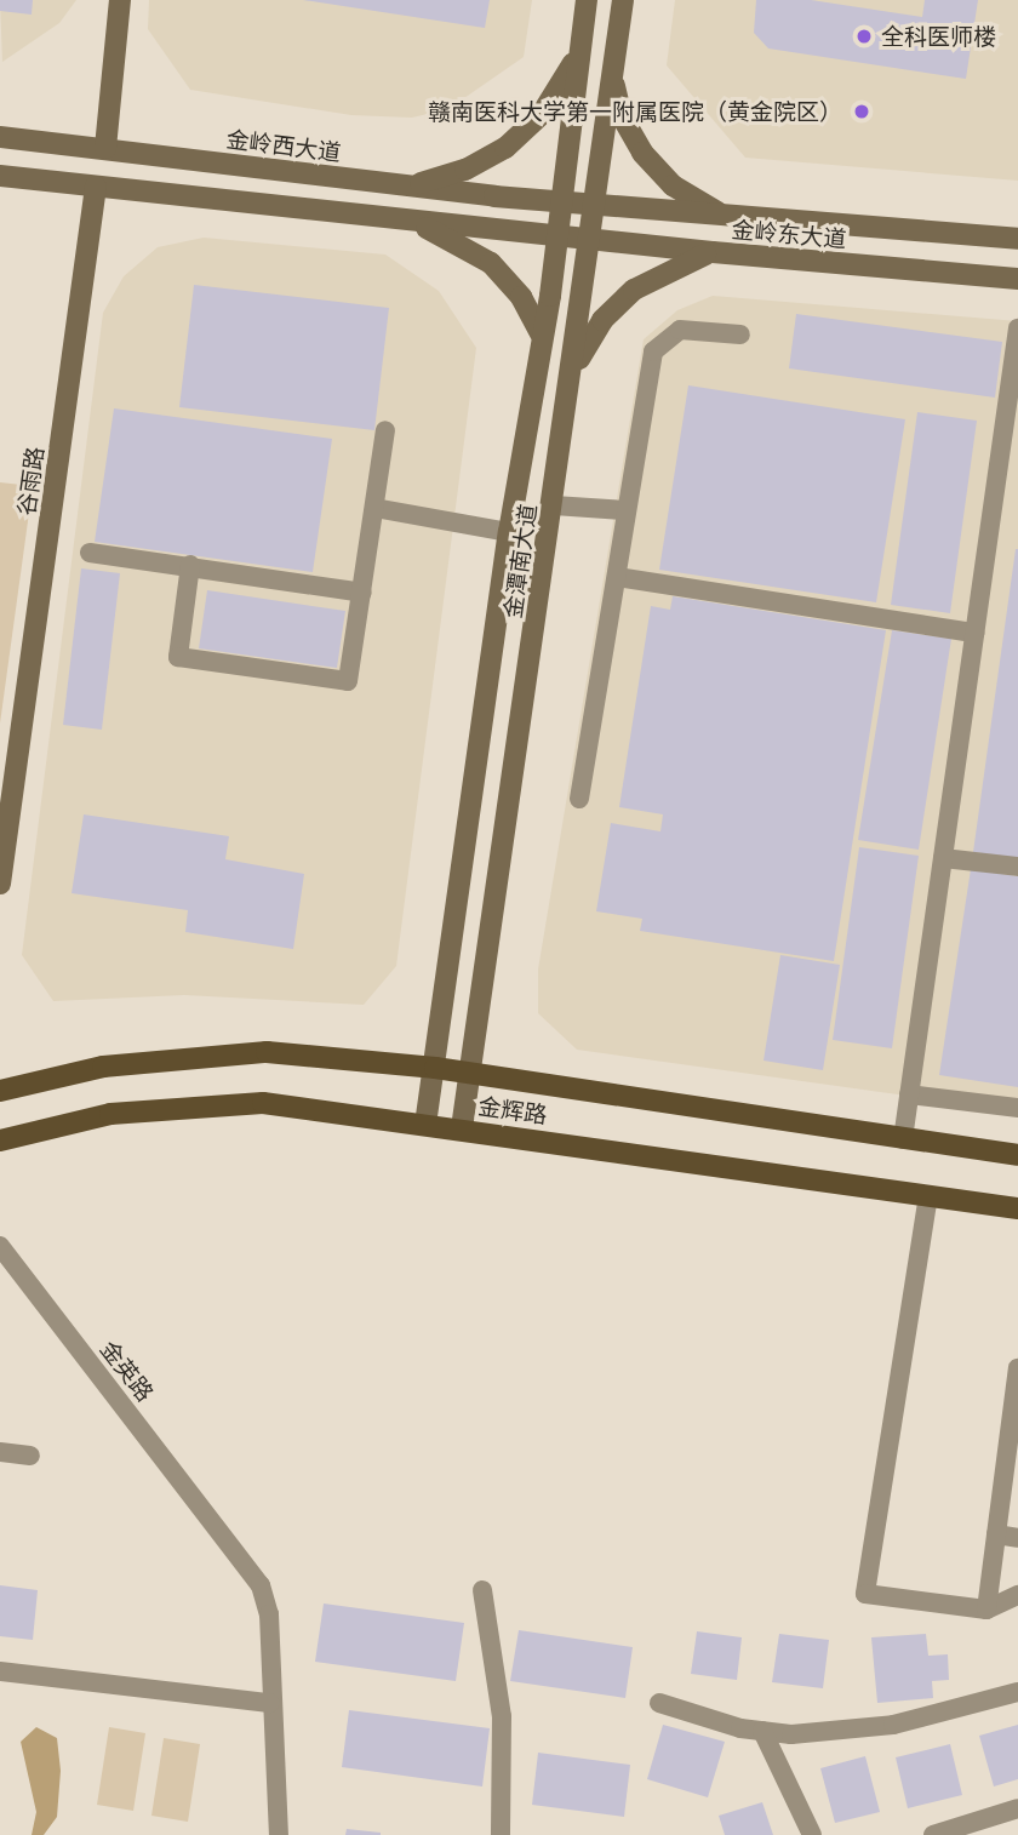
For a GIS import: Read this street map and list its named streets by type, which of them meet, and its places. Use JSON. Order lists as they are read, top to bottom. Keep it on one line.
{"streets":{"main road":["金岭西大道","金岭东大道","谷雨路","金潭南大道","金辉路"],"street":["金英路"]},"crossings":[["金岭西大道","金岭东大道"],["金岭西大道","金潭南大道"],["金岭东大道","金潭南大道"],["金潭南大道","金辉路"]],"places":["全科医师楼","赣南医科大学第一附属医院（黄金院区）"]}
